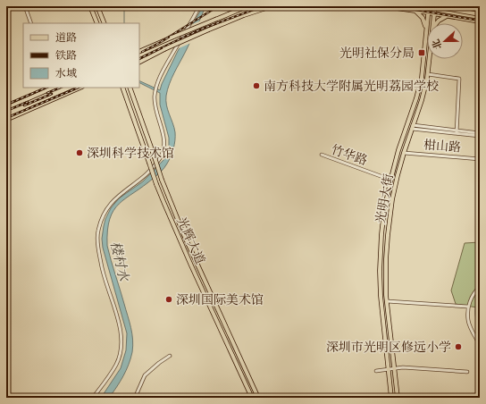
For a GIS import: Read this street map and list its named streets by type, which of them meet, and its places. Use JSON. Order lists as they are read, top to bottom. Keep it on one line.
{"streets":{"main road":["光明大街","光辉大道"],"street":["柑山路","竹华路"]},"crossings":[["柑山路","光明大街"],["竹华路","光明大街"]],"water":["楼村水"],"places":{"transit":["光明社保分局"],"other":["南方科技大学附属光明荔园学校","深圳科学技术馆","深圳国际美术馆","深圳市光明区修远小学"]},"legend":["道路","铁路","水域"],"north":"left"}
